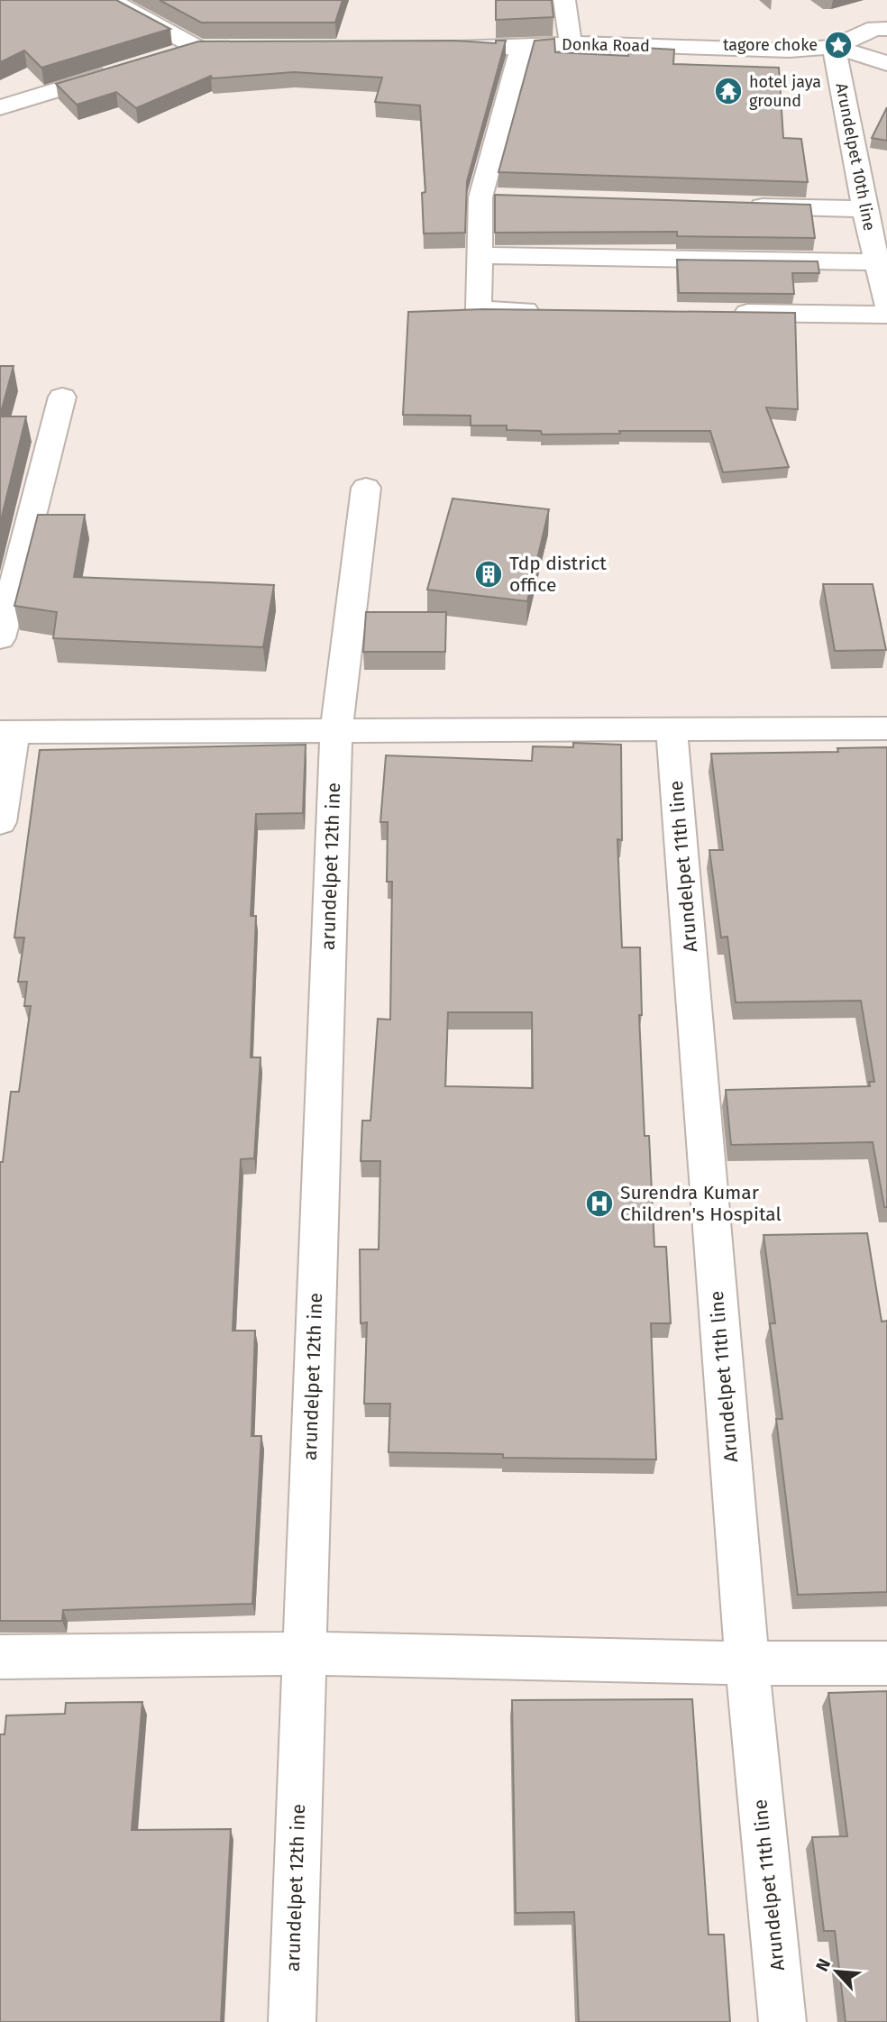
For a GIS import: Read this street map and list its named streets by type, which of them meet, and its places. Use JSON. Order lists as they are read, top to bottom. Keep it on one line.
{"streets":{"street":["Donka Road","Arundelpet 10th line","arundelpet 12th ine","Arundelpet 11th line"]},"crossings":[["Donka Road","Arundelpet 10th line"]],"places":{"place":["tagore choke"],"temple":["hotel jaya ground"],"building":["Tdp district office"],"hospital":["Surendra Kumar Children's Hospital"]},"north":"top left"}
